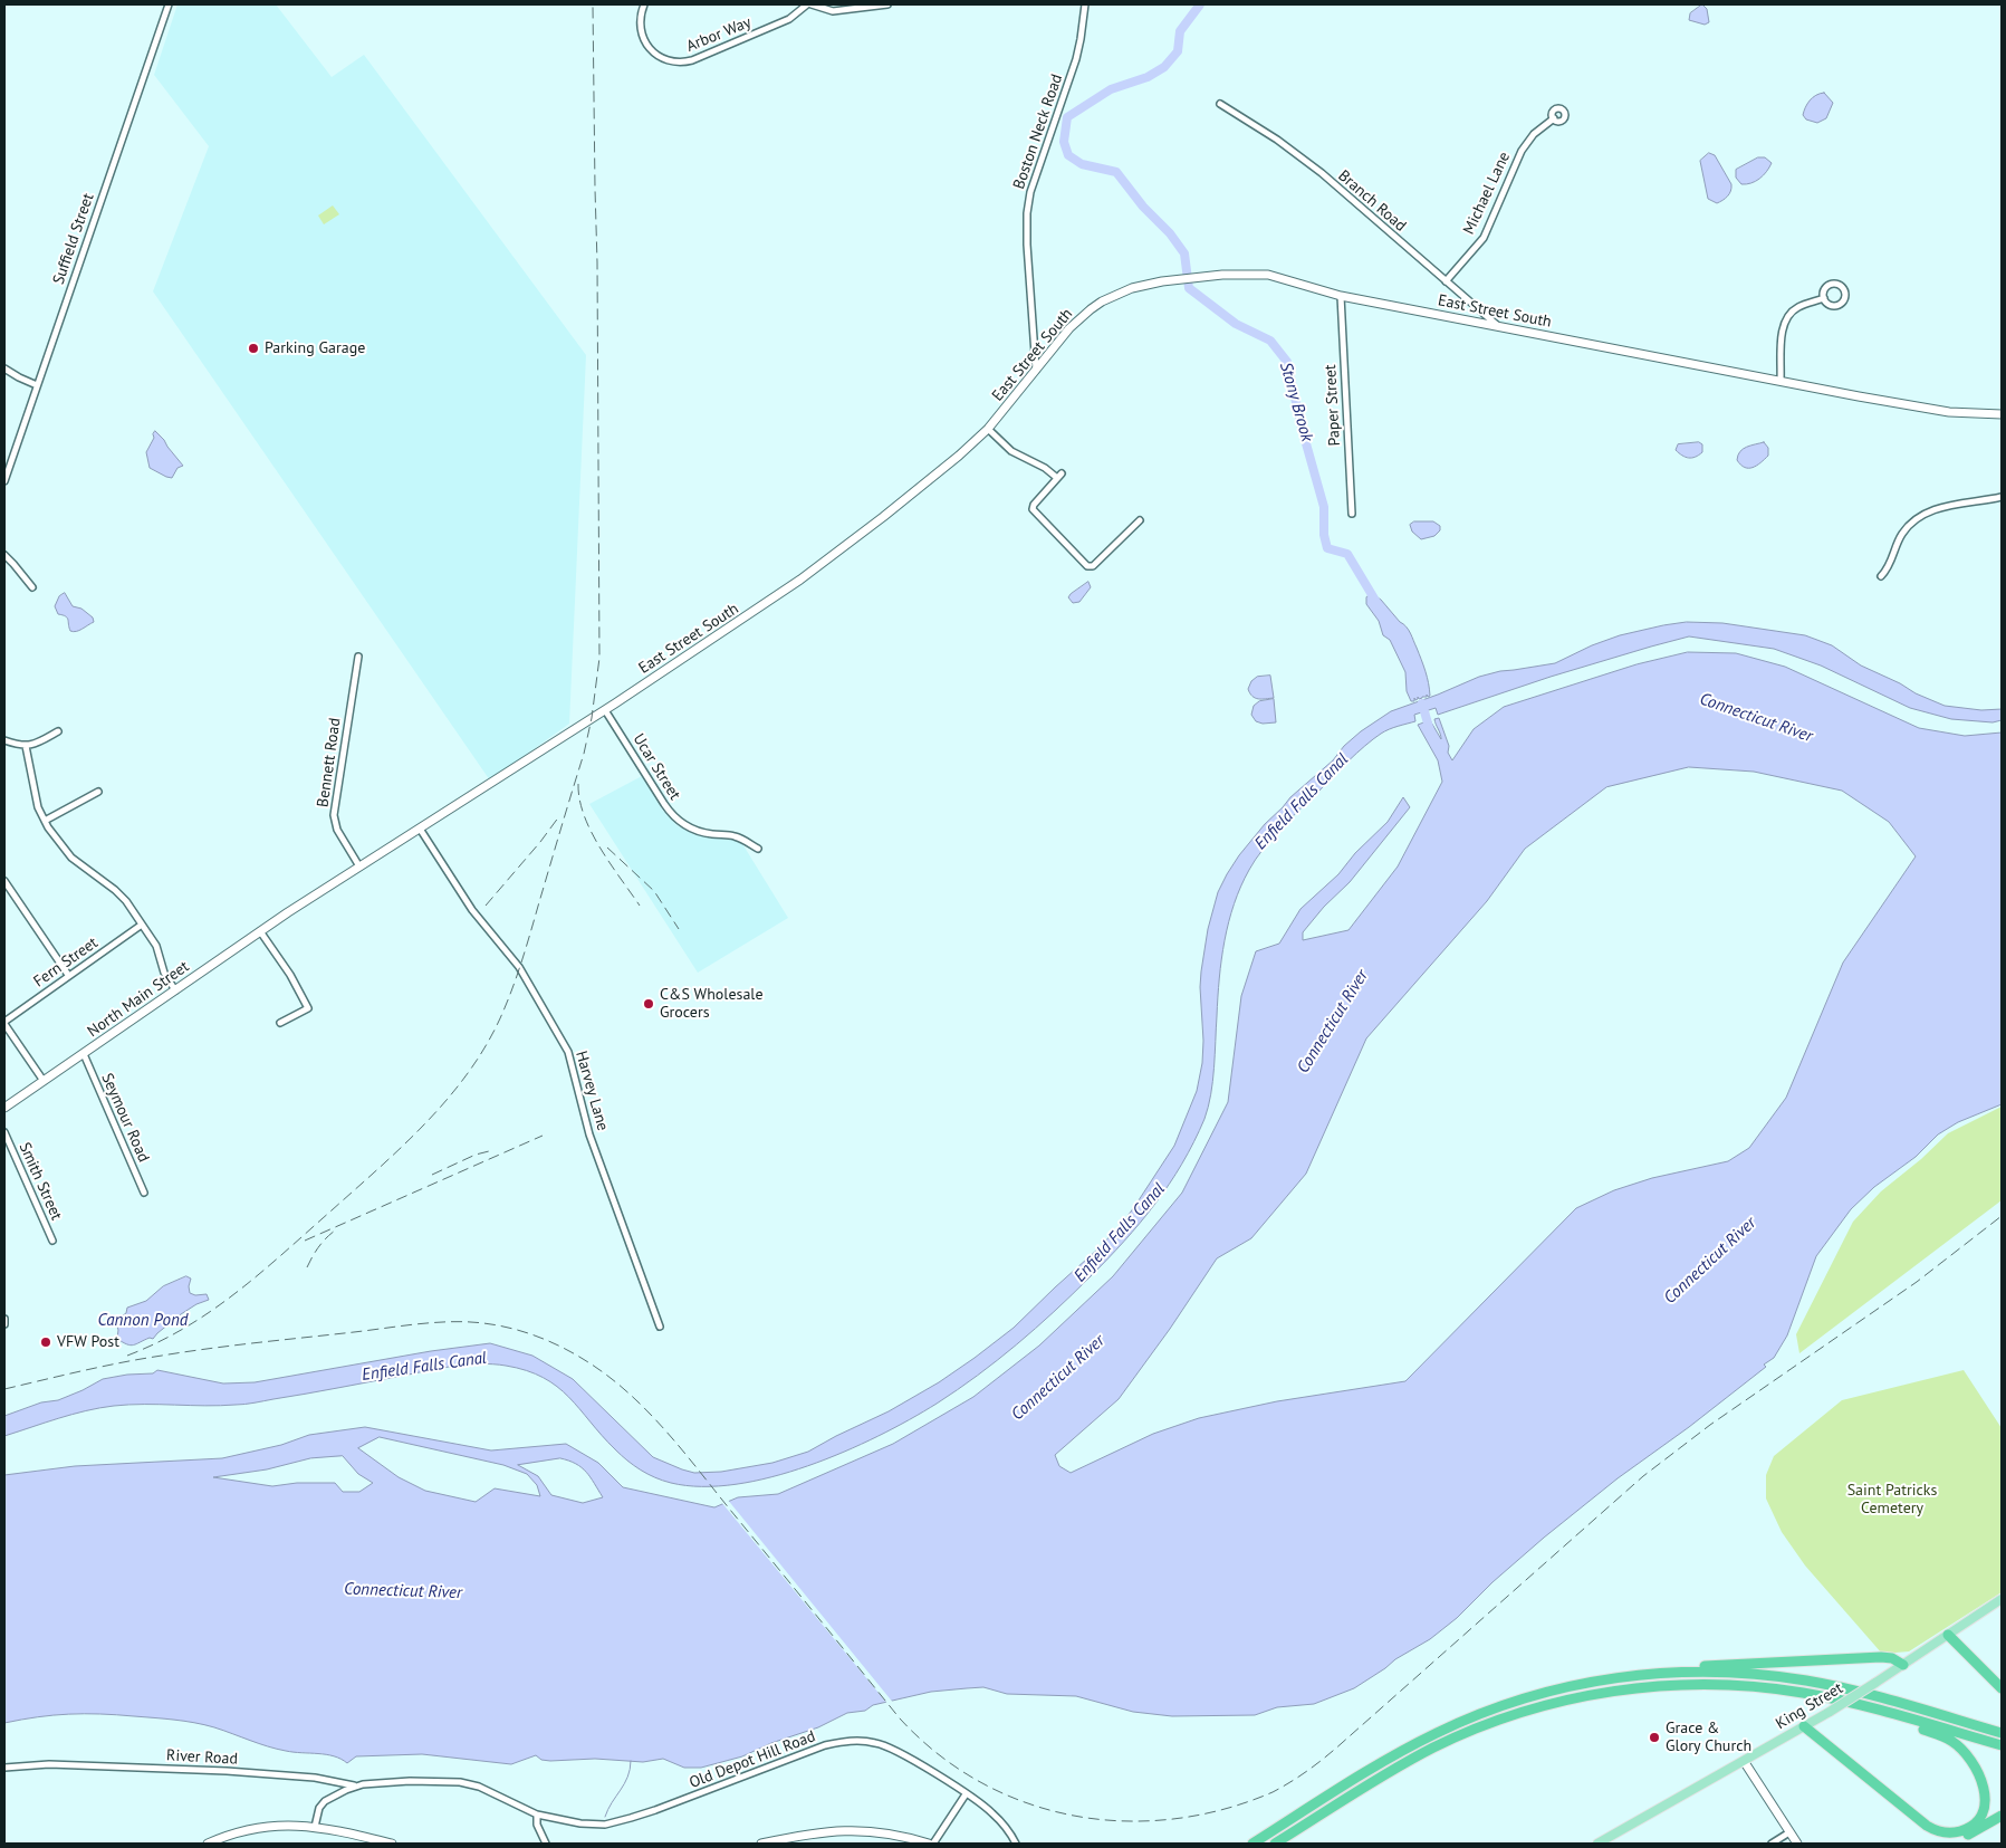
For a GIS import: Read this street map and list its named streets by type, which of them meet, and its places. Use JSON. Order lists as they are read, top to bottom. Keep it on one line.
{"streets":{"main road":["East Street South","North Main Street","King Street"],"street":["Arbor Way","Boston Neck Road","Michael Lane","Branch Road","Suffield Street","Paper Street","Bennett Road","Ucar Street","Fern Street","Harvey Lane","Seymour Road","Smith Street","River Road","Old Depot Hill Road"]},"crossings":[["Boston Neck Road","East Street South"],["Michael Lane","Branch Road"],["Branch Road","East Street South"],["East Street South","Paper Street"],["East Street South","Bennett Road"],["East Street South","Ucar Street"],["East Street South","North Main Street"],["East Street South","Harvey Lane"],["North Main Street","Seymour Road"],["River Road","Old Depot Hill Road"]],"water":["Stony Brook","Connecticut River","Enfield Falls Canal","Cannon Pond"],"parks":["Saint Patricks Cemetery"],"places":["Parking Garage","C&S Wholesale Grocers","VFW Post","Grace & Glory Church"]}
